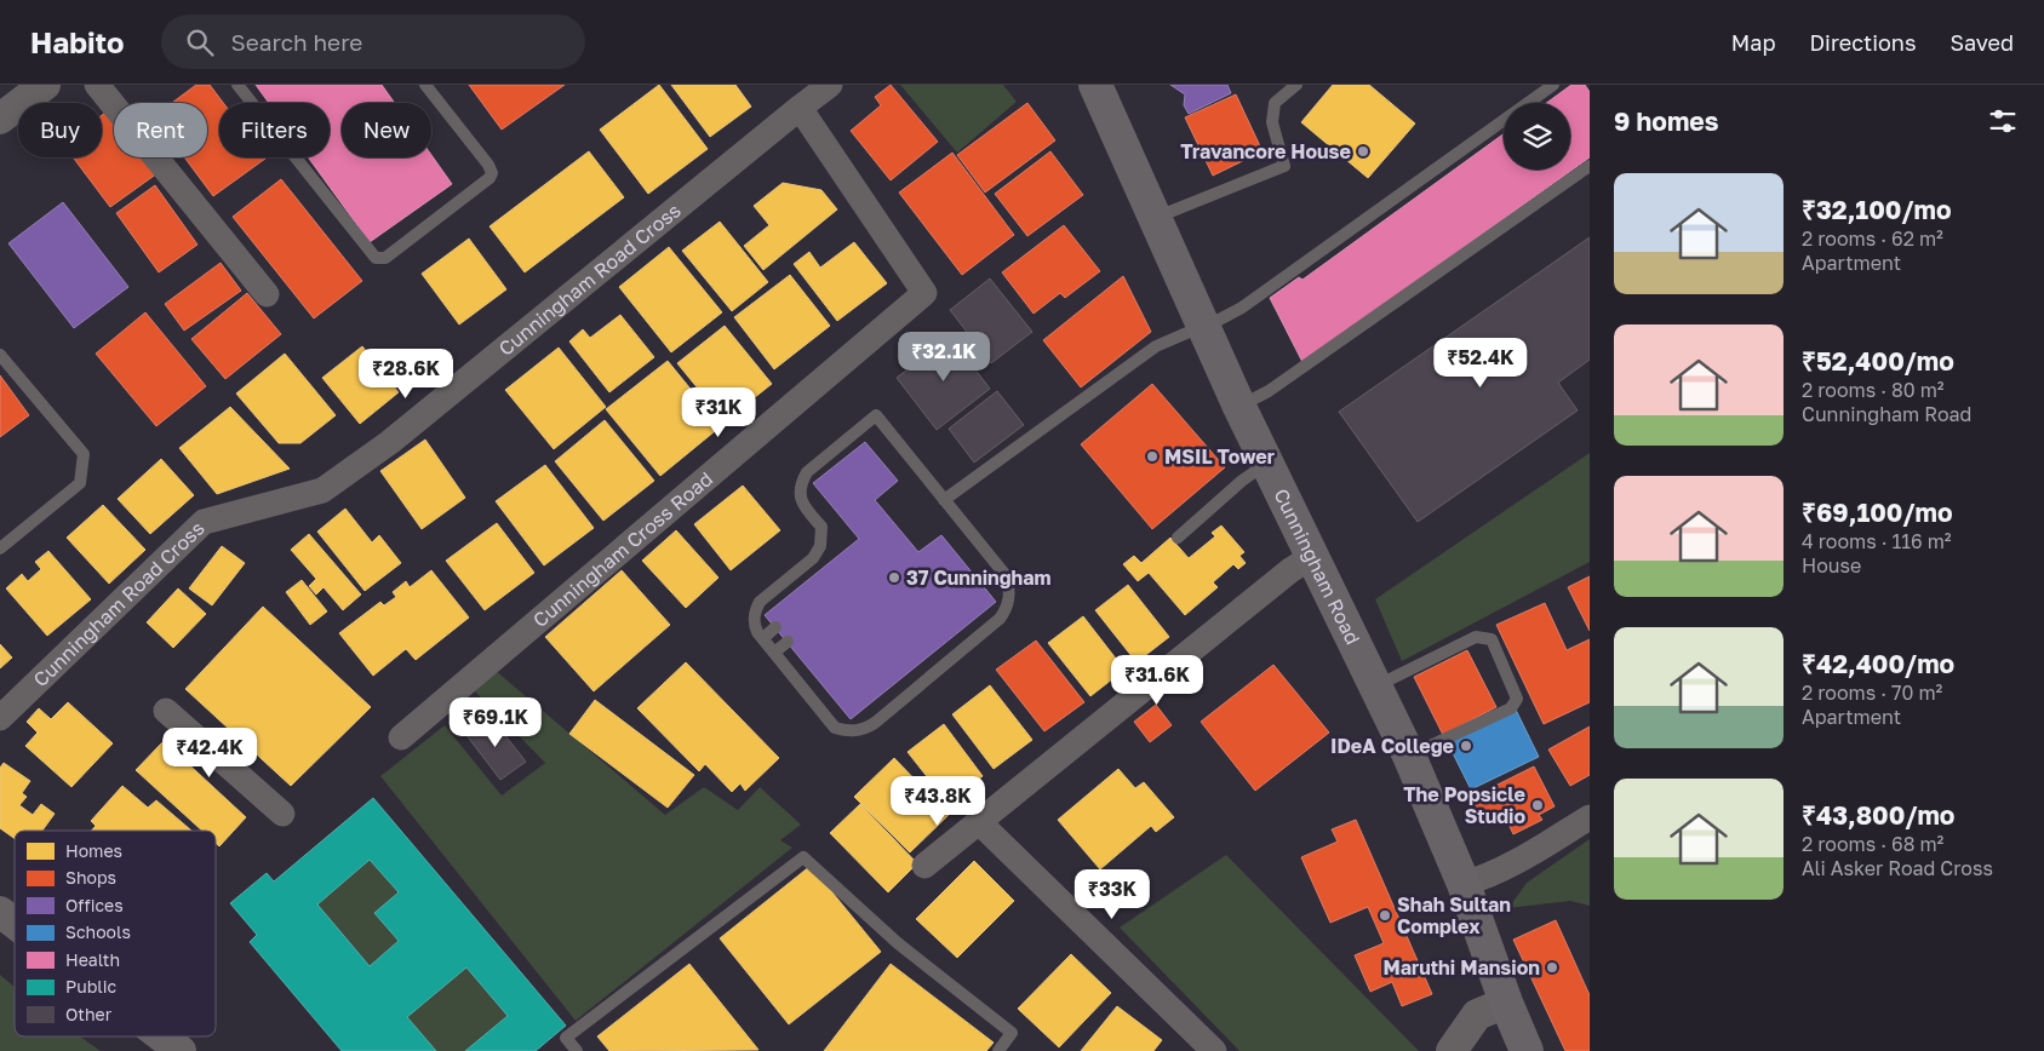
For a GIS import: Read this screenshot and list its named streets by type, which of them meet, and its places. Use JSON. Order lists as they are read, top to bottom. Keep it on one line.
{"streets":{"main road":["Cunningham Road"],"street":["Cunningham Road Cross","Cunningham Cross Road"]},"crossings":[["Cunningham Road Cross","Cunningham Cross Road"]],"places":["Travancore House","MSIL Tower","37 Cunningham","IDeA College","The Popsicle Studio","Shah Sultan Complex","Maruthi Mansion"],"legend":["Homes","Shops","Offices","Schools","Health","Public","Other"],"page":{"header":"Habito","search":"Search here","nav":["Map","Directions","Saved"],"heading":"9 homes","chip":["Buy","Rent","Filters","New"],"list":[{"name":"₹32,100/mo","note":"2 rooms · 62 m² · Apartment"},{"name":"₹52,400/mo","note":"2 rooms · 80 m² · Cunningham Road"},{"name":"₹69,100/mo","note":"4 rooms · 116 m² · House"},{"name":"₹42,400/mo","note":"2 rooms · 70 m² · Apartment"},{"name":"₹43,800/mo","note":"2 rooms · 68 m² · Ali Asker Road Cross"}],"price":["₹32.1K","₹52.4K","₹28.6K","₹31K","₹31.6K","₹69.1K","₹42.4K","₹43.8K","₹33K"]}}
